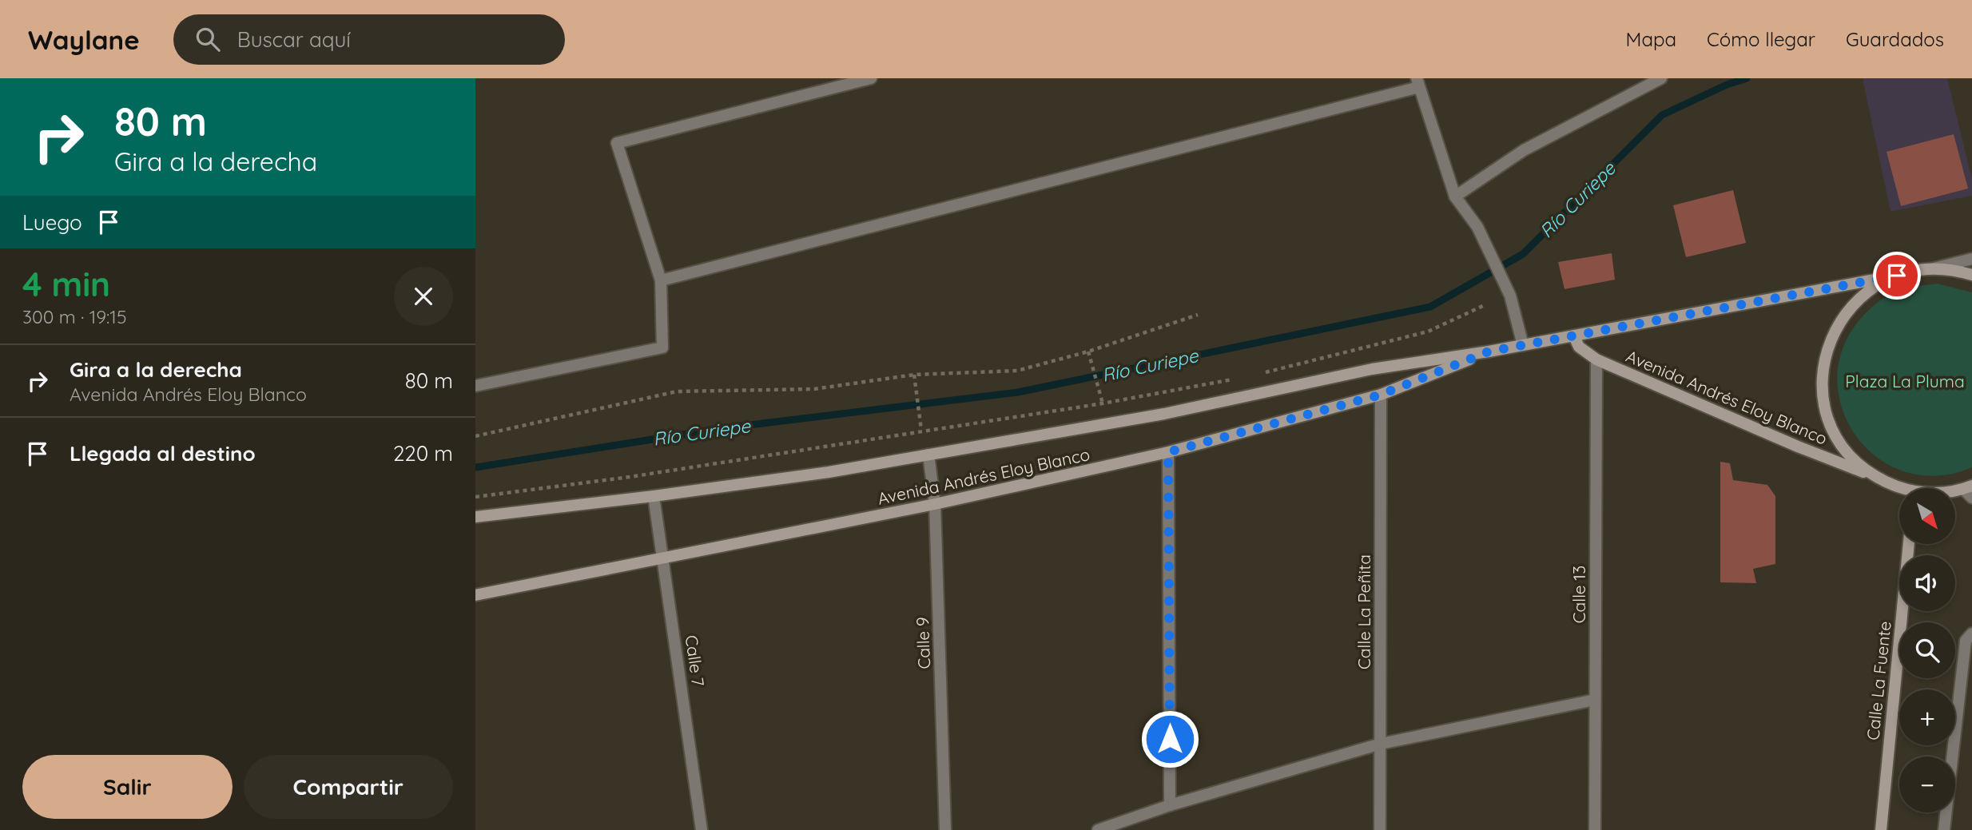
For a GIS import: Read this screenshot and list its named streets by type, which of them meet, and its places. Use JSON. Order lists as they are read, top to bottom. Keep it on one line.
{"streets":{"main road":["Avenida Andrés Eloy Blanco","Calle La Fuente"],"street":["Calle 13","Calle La Peñita","Calle 9","Calle 7"]},"crossings":[["Avenida Andrés Eloy Blanco","Calle 13"],["Avenida Andrés Eloy Blanco","Calle La Peñita"],["Avenida Andrés Eloy Blanco","Calle 9"],["Avenida Andrés Eloy Blanco","Calle 7"]],"water":["Río Curiepe"],"parks":["Plaza La Pluma"],"north":"bottom right","page":{"header":"Waylane","search":"Buscar aquí","nav":["Mapa","Cómo llegar","Guardados"],"turn":["80 m","Gira a la derecha"],"then":"Luego","heading":["4 min","300 m · 19:15"],"list":[{"name":"Gira a la derecha","note":"Avenida Andrés Eloy Blanco","value":"80 m"},{"name":"Llegada al destino","value":"220 m"}],"map_buttons":["+","−"],"buttons":["Salir","Compartir"]}}
